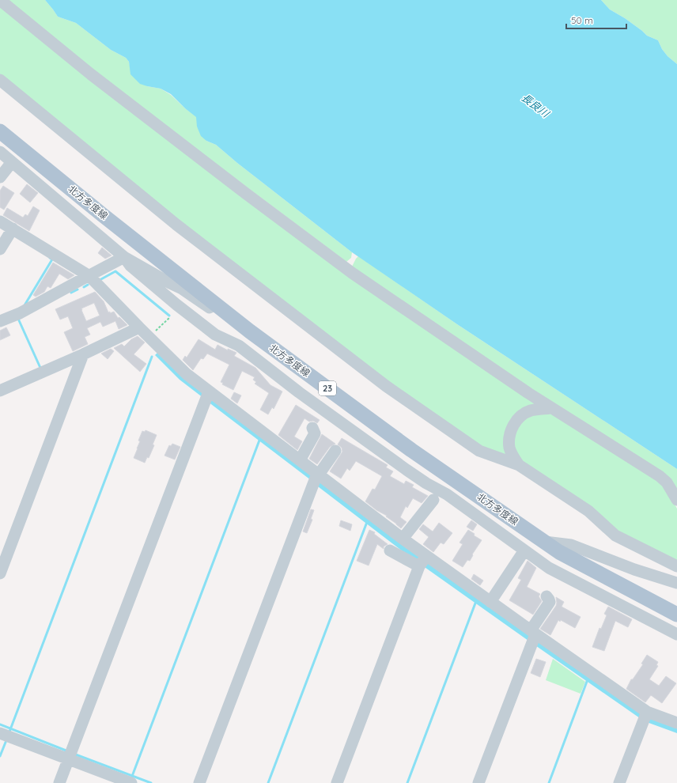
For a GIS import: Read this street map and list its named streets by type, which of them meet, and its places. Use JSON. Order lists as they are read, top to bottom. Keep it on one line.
{"streets":{"main road":["北方多度線","23"]},"water":["長良川"],"scale_bar":"50 m"}
